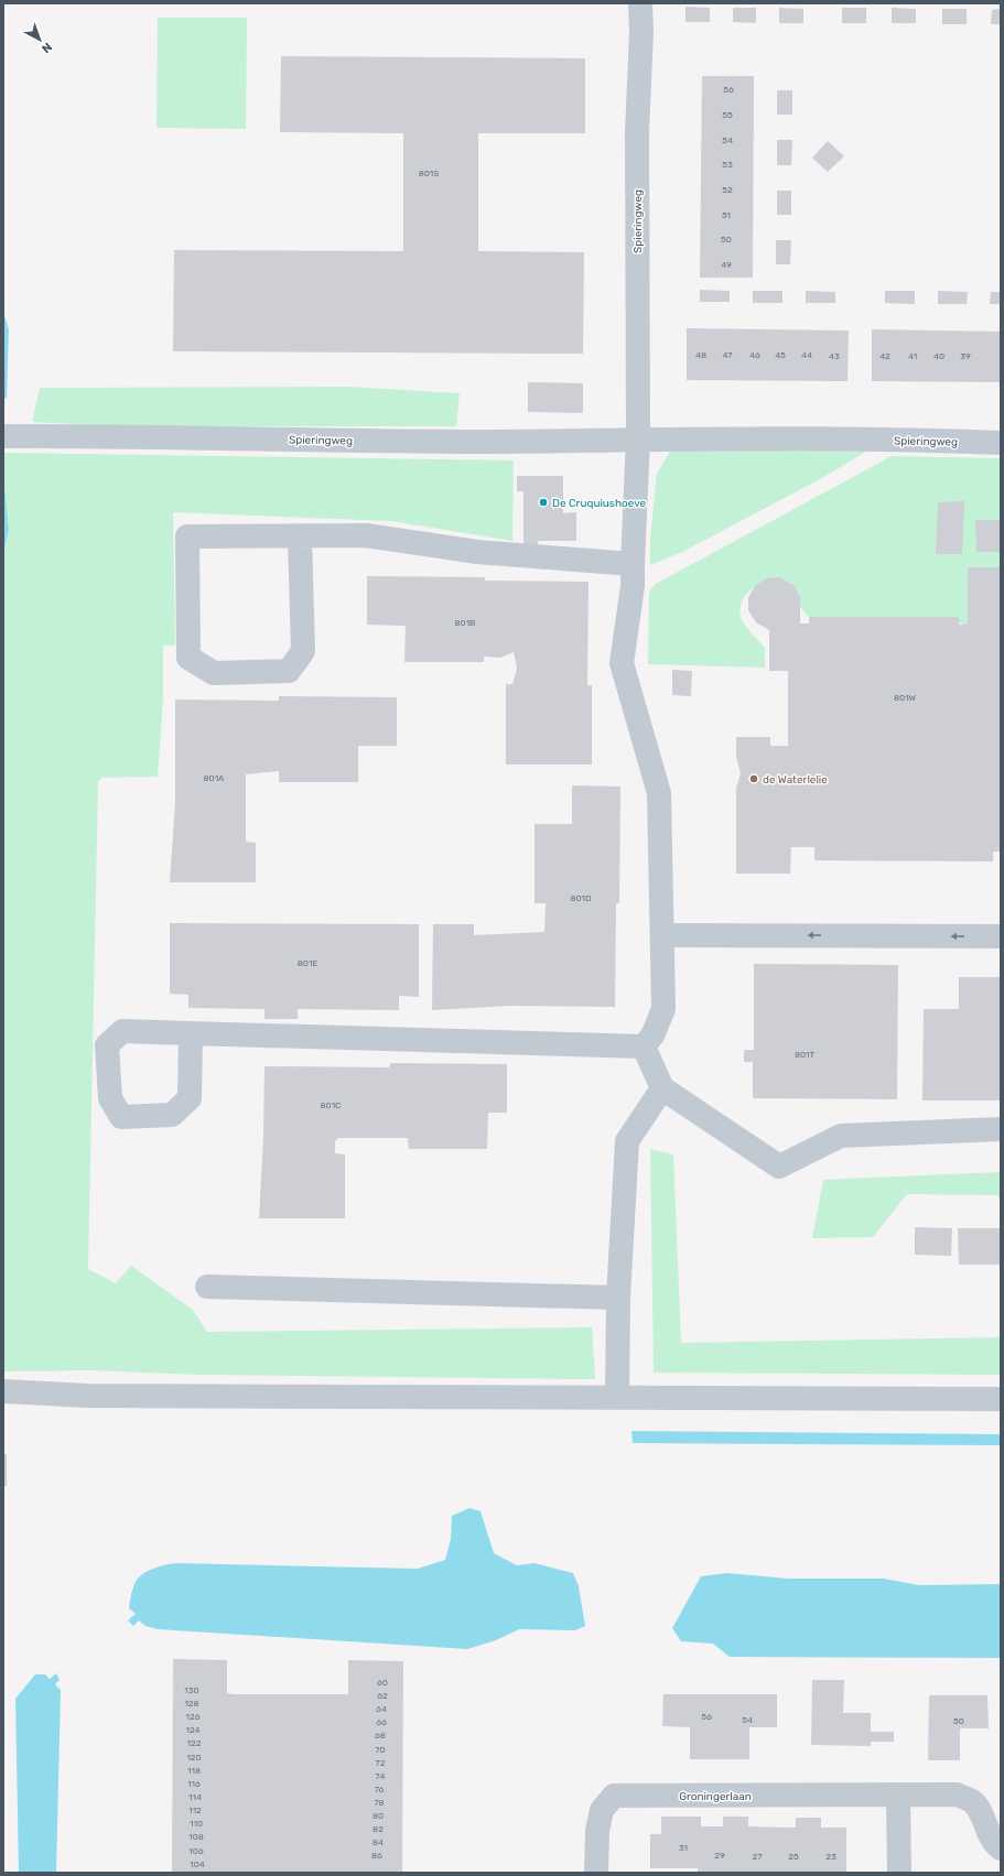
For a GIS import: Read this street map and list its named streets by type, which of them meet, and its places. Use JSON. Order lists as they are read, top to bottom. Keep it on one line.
{"streets":{"street":["Spieringweg","Groningerlaan"]},"places":["De Cruquiushoeve","de Waterlelie"],"house_numbers":["56","55","54","53","801S","52","51","50","49","48","47","46","45","44","43","42","41","40","39","801B","801W","801A","801D","801E","801T","801C","60","130","62","128","64","126","56","54","50","66","124","68","122","70","120","72","118","74","116","76","114","78","112","80","110","82","108","84","31","106","86","29","27","25","23","104"],"north":"bottom right"}
